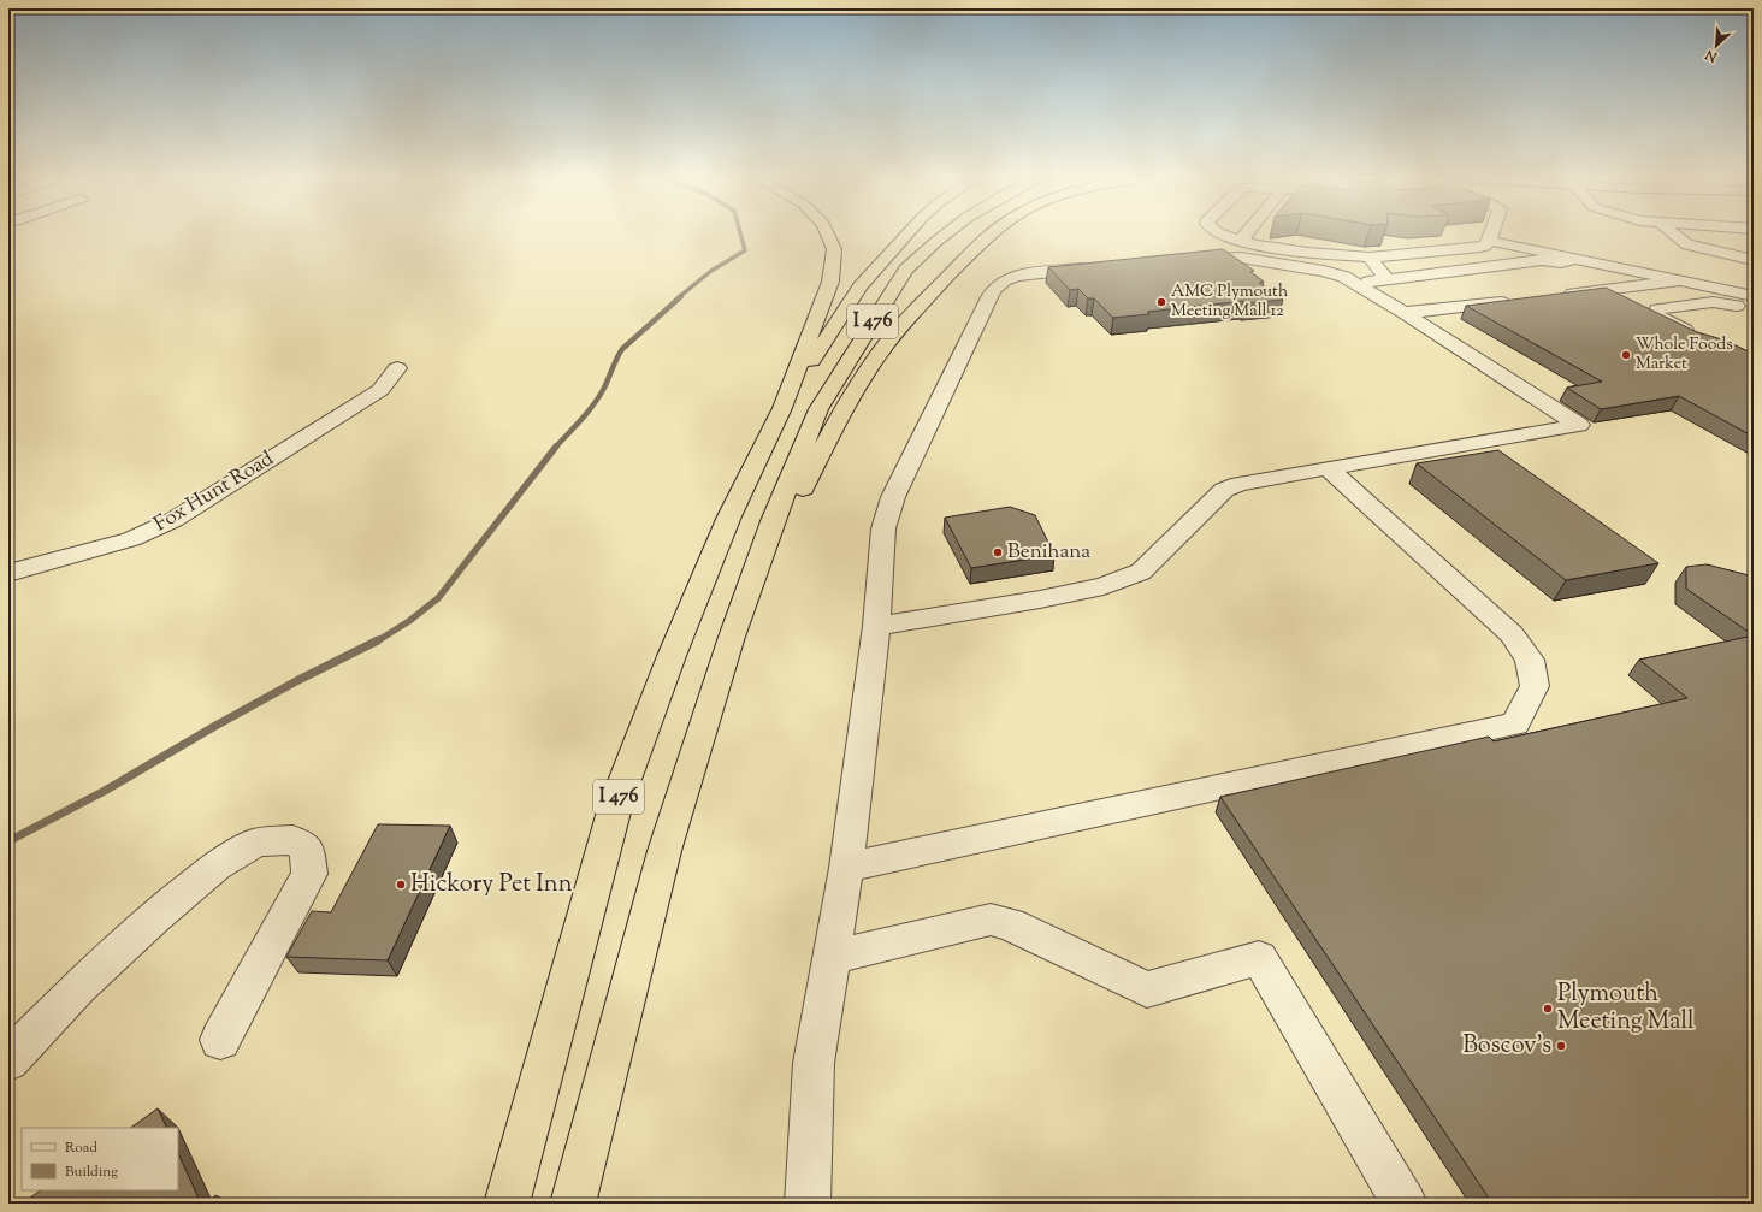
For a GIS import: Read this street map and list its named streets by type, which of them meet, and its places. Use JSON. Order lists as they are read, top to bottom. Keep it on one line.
{"streets":{"highway":["I 476"],"street":["Fox Hunt Road"]},"places":["AMC Plymouth Meeting Mall 12","Whole Foods Market","Benihana","Hickory Pet Inn","Plymouth Meeting Mall","Boscov's"],"legend":["Road","Building"],"north":"bottom left"}
